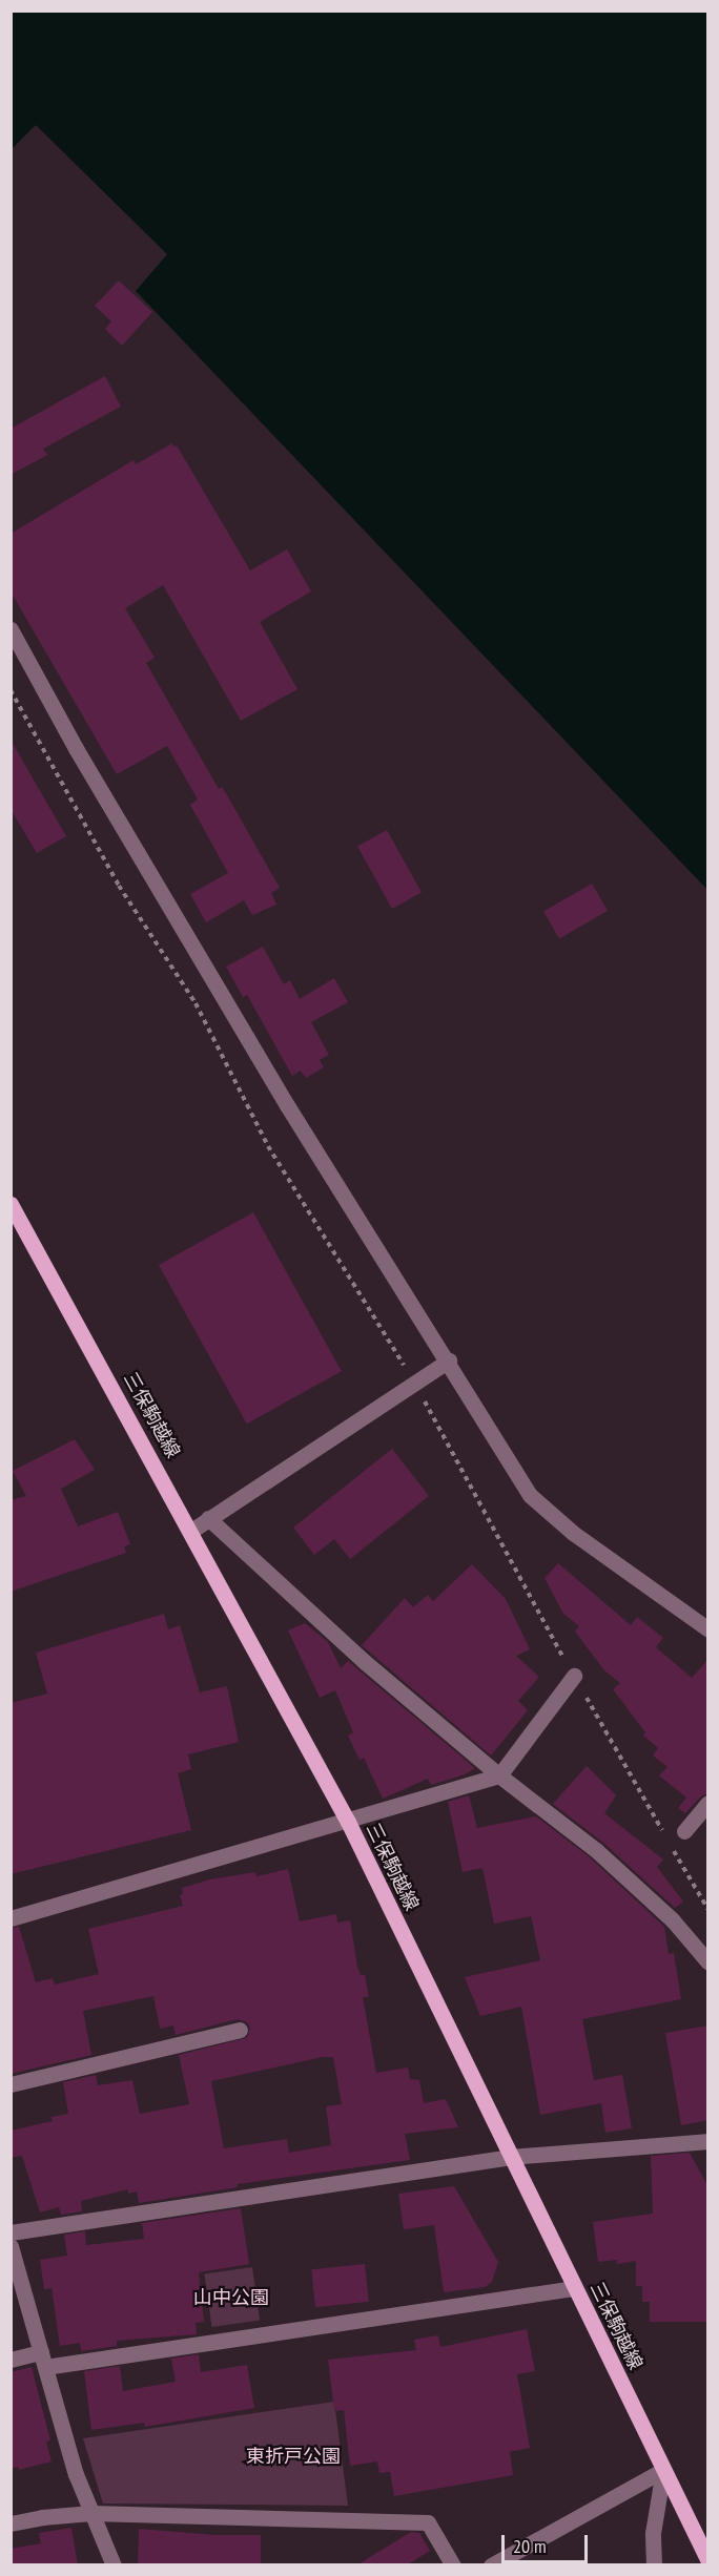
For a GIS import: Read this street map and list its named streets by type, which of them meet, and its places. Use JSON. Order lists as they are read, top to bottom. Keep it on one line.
{"streets":{"main road":["三保駒越線"]},"parks":["山中公園","東折戸公園"],"scale_bar":"20 m"}
